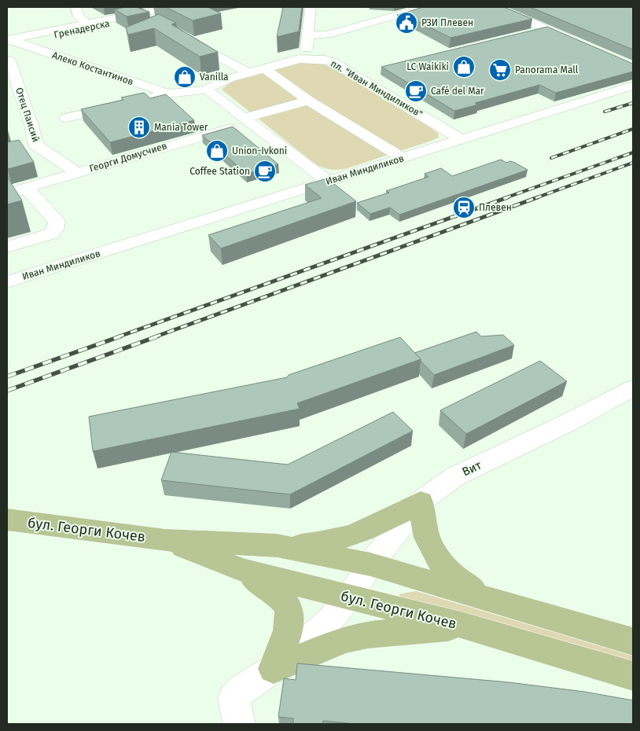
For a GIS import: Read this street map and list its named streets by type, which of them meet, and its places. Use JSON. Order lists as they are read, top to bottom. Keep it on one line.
{"streets":{"main road":["бул. Георги Кочев"],"street":["Гренадерска","Алеко Костантинов","пл. \"Иван Миндиликов\"","Отец Паисий","Георги Домусчиев","Иван Миндиликов","Вит"]},"crossings":[["Гренадерска","Алеко Костантинов"],["пл. \"Иван Миндиликов\"","Иван Миндиликов"],["Отец Паисий","Георги Домусчиев"],["Вит","бул. Георги Кочев"]],"places":{"public building":["РЗИ Плевен"],"shop":["LC Waikiki","Vanilla","Union-Ivkoni"],"supermarket":["Panorama Mall"],"cafe":["Café del Mar","Coffee Station"],"building":["Mania Tower"],"station":["Плевен"]}}
